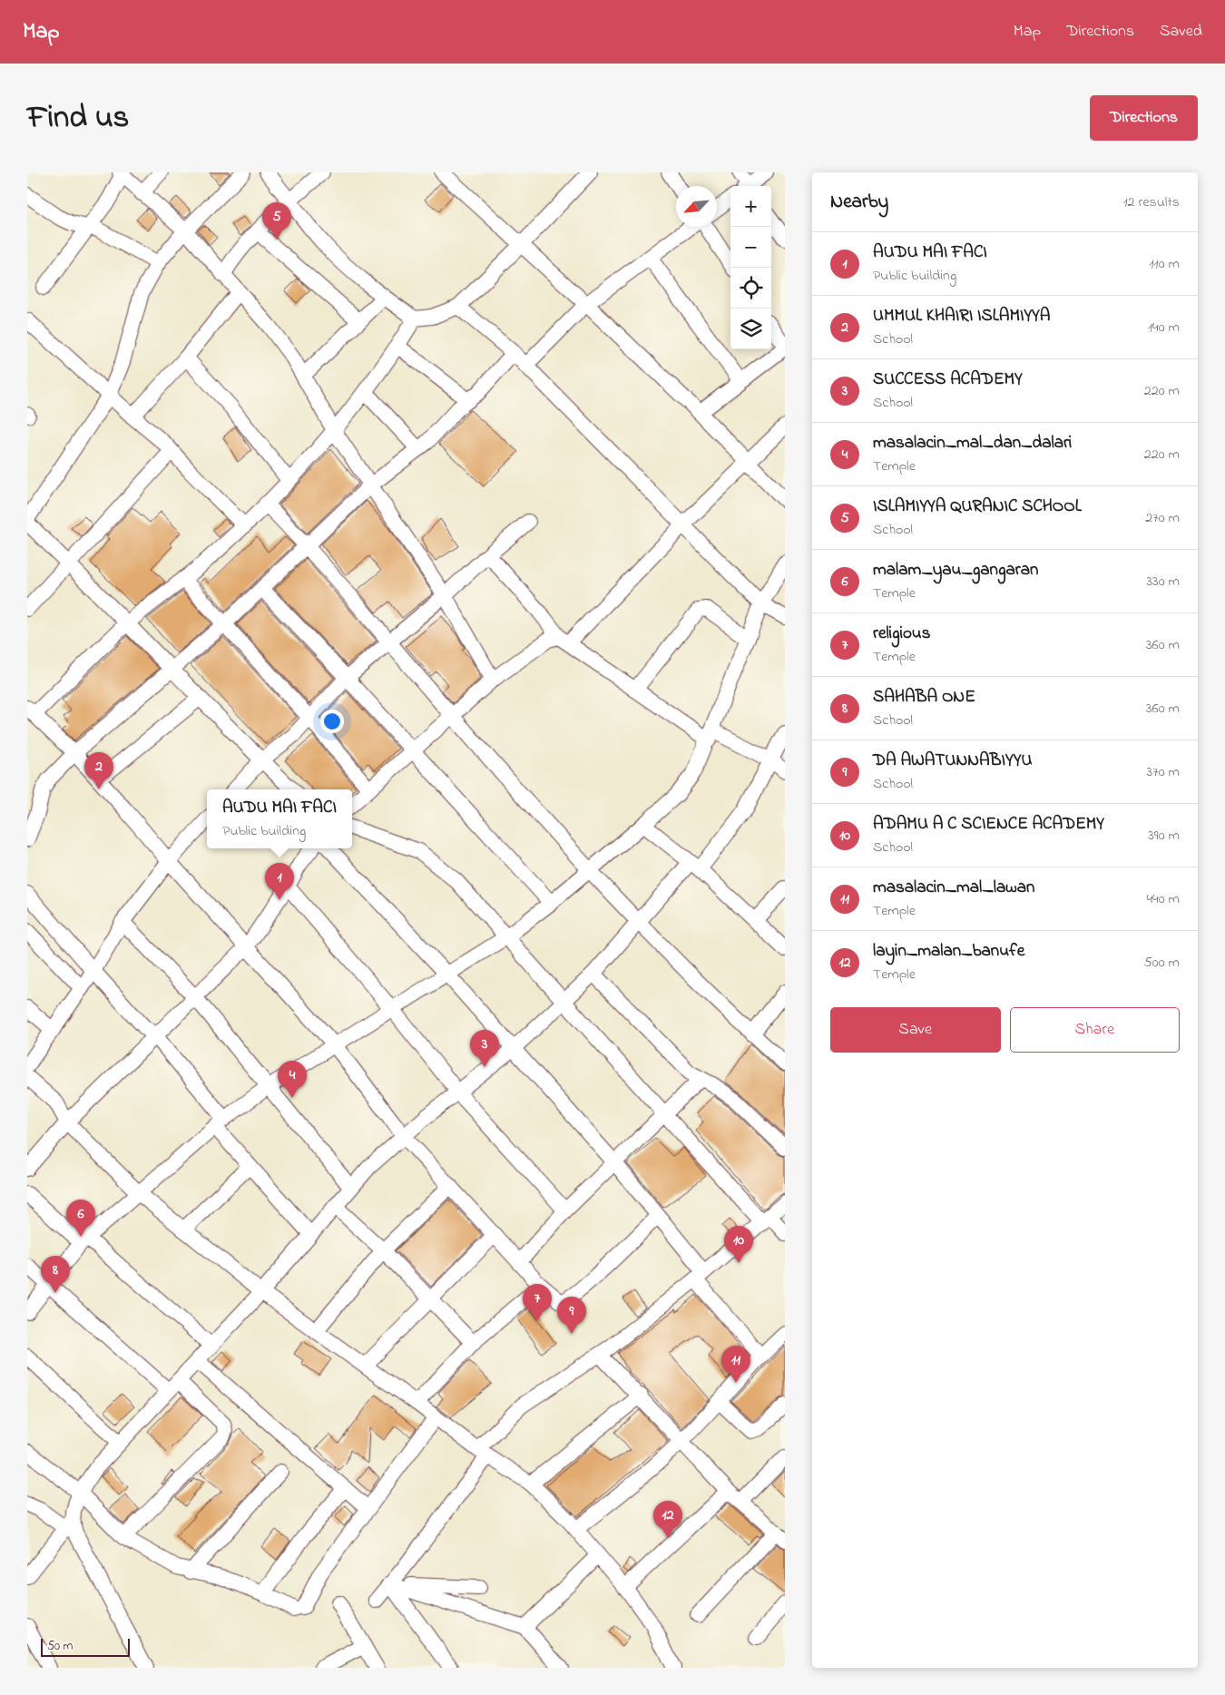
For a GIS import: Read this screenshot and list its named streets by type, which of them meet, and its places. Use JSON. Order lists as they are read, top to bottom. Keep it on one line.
{"scale_bar":"50 m","north":"bottom left","page":{"header":"Map","nav":["Map","Directions","Saved"],"title":"Find us","buttons":["Directions",["Save","Share"]],"heading":["Nearby","12 results"],"map_buttons":["+","−"],"pins":["5","2","1","3","4","6","10","8","7","9","11","12"],"list":[{"mark":"1","name":"AUDU MAI FACI","note":"Public building","value":"110 m"},{"mark":"2","name":"UMMUL KHAIRI ISLAMIYYA","note":"School","value":"140 m"},{"mark":"3","name":"SUCCESS ACADEMY","note":"School","value":"220 m"},{"mark":"4","name":"masalacin_mal_dan_dalari","note":"Temple","value":"220 m"},{"mark":"5","name":"ISLAMIYYA QURANIC SCHOOL","note":"School","value":"270 m"},{"mark":"6","name":"malam_yau_gangaran","note":"Temple","value":"330 m"},{"mark":"7","name":"religious","note":"Temple","value":"360 m"},{"mark":"8","name":"SAHABA ONE","note":"School","value":"360 m"},{"mark":"9","name":"DA AWATUNNABIYYU","note":"School","value":"370 m"},{"mark":"10","name":"ADAMU A C SCIENCE ACADEMY","note":"School","value":"390 m"},{"mark":"11","name":"masalacin_mal_lawan","note":"Temple","value":"440 m"},{"mark":"12","name":"layin_malan_banufe","note":"Temple","value":"500 m"}],"popup":["AUDU MAI FACI","Public building"],"scale":"50 m"}}
